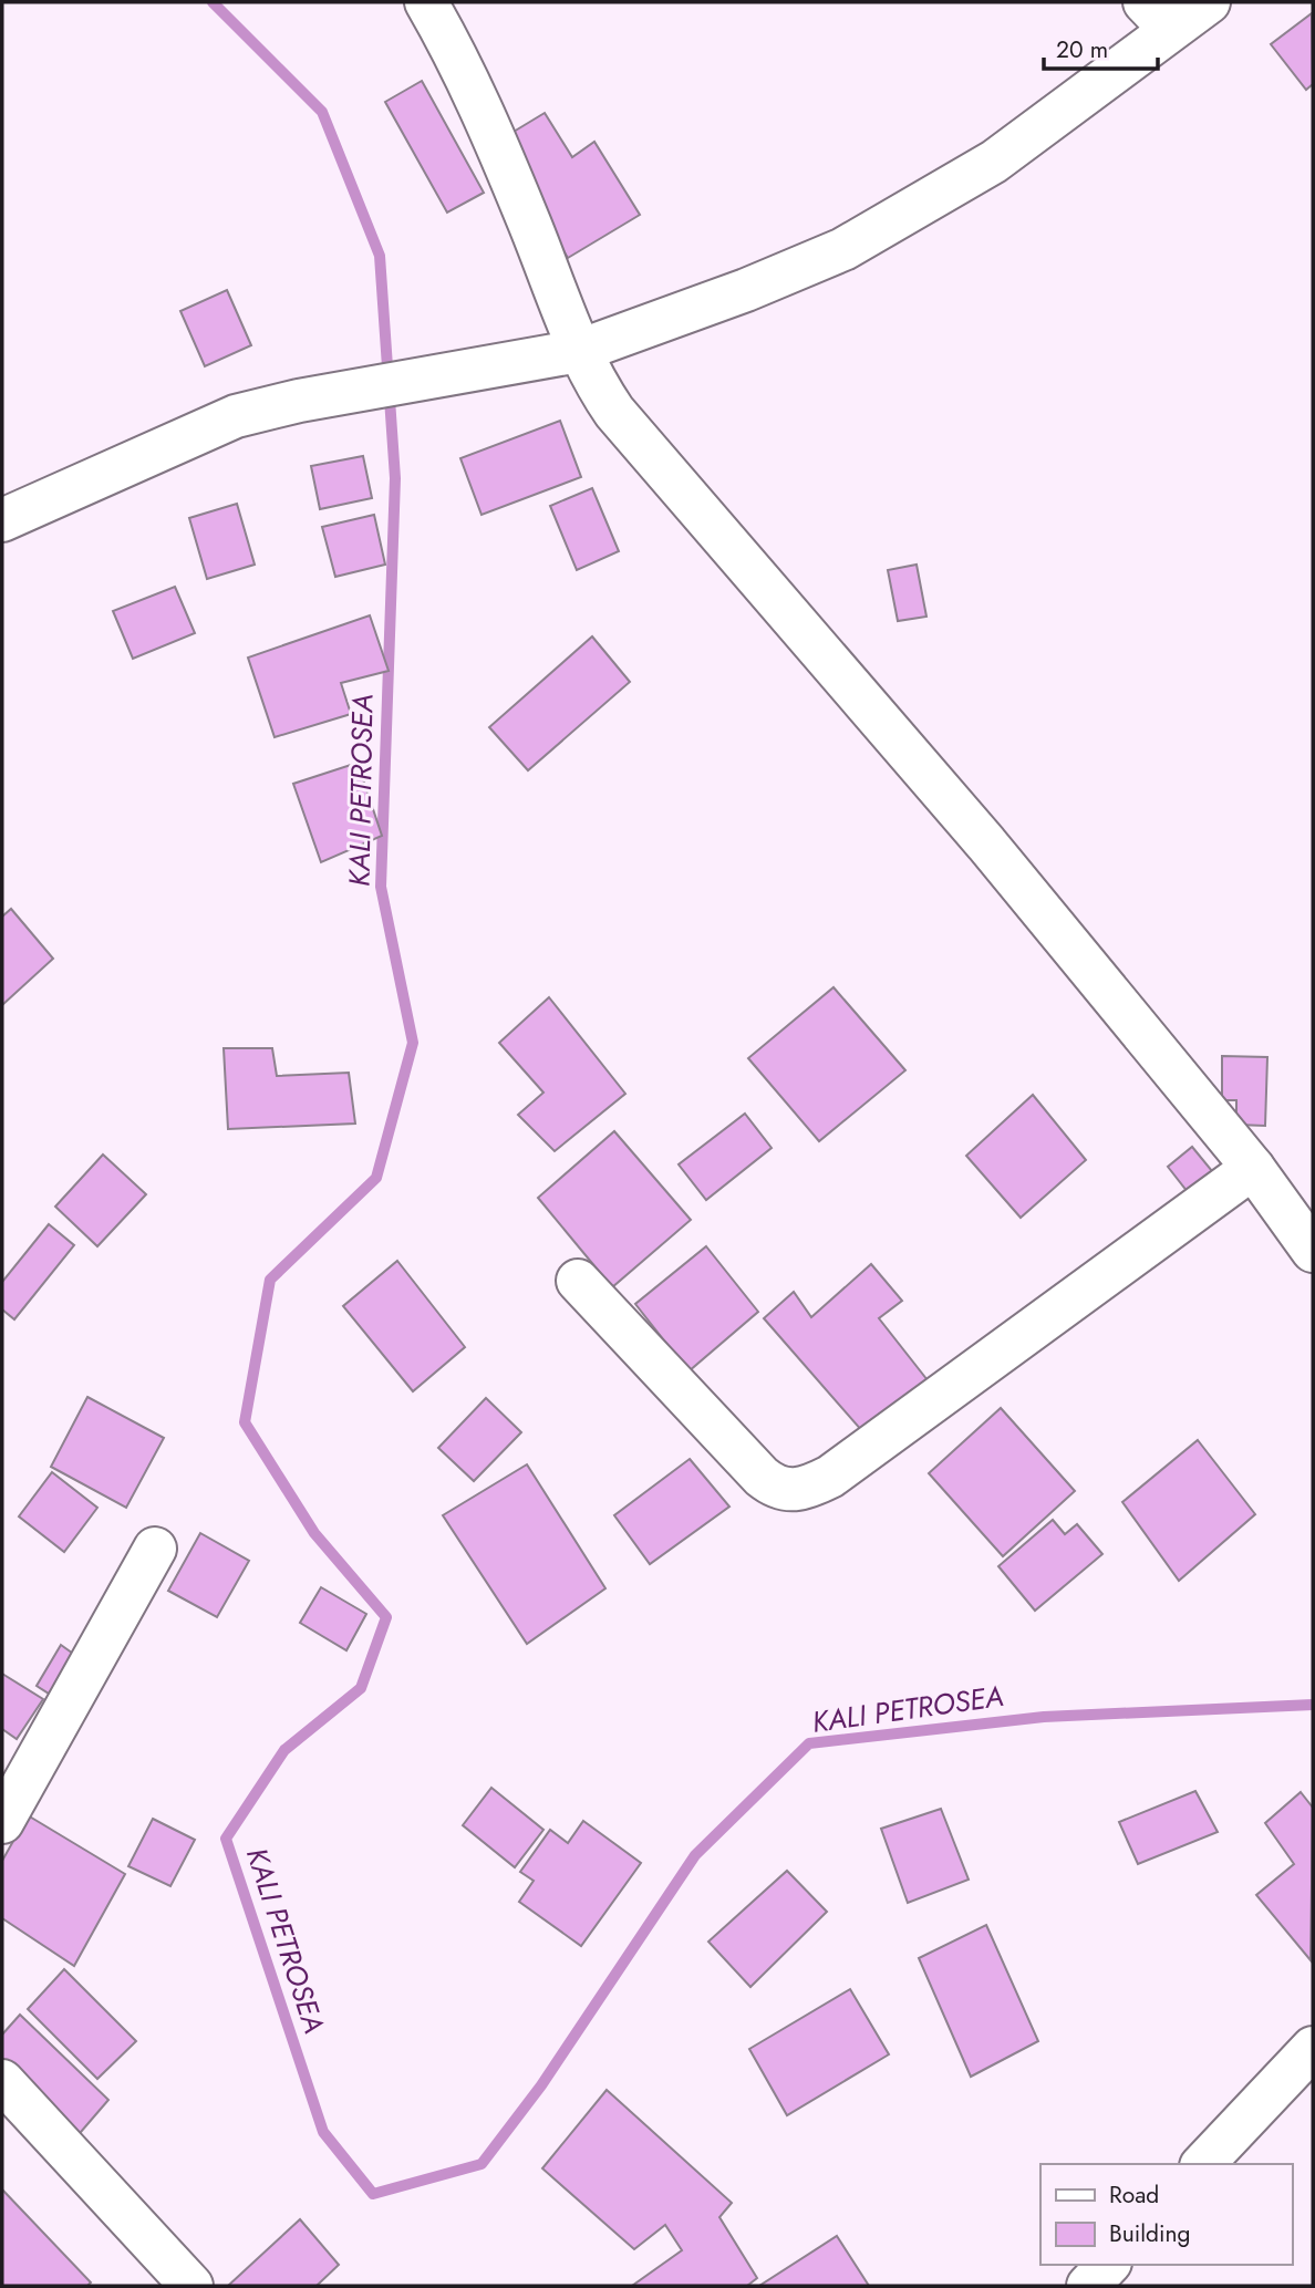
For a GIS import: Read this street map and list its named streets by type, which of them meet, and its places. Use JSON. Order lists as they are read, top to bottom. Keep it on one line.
{"water":["KALI PETROSEA"],"legend":["Road","Building"],"scale_bar":"20 m"}
